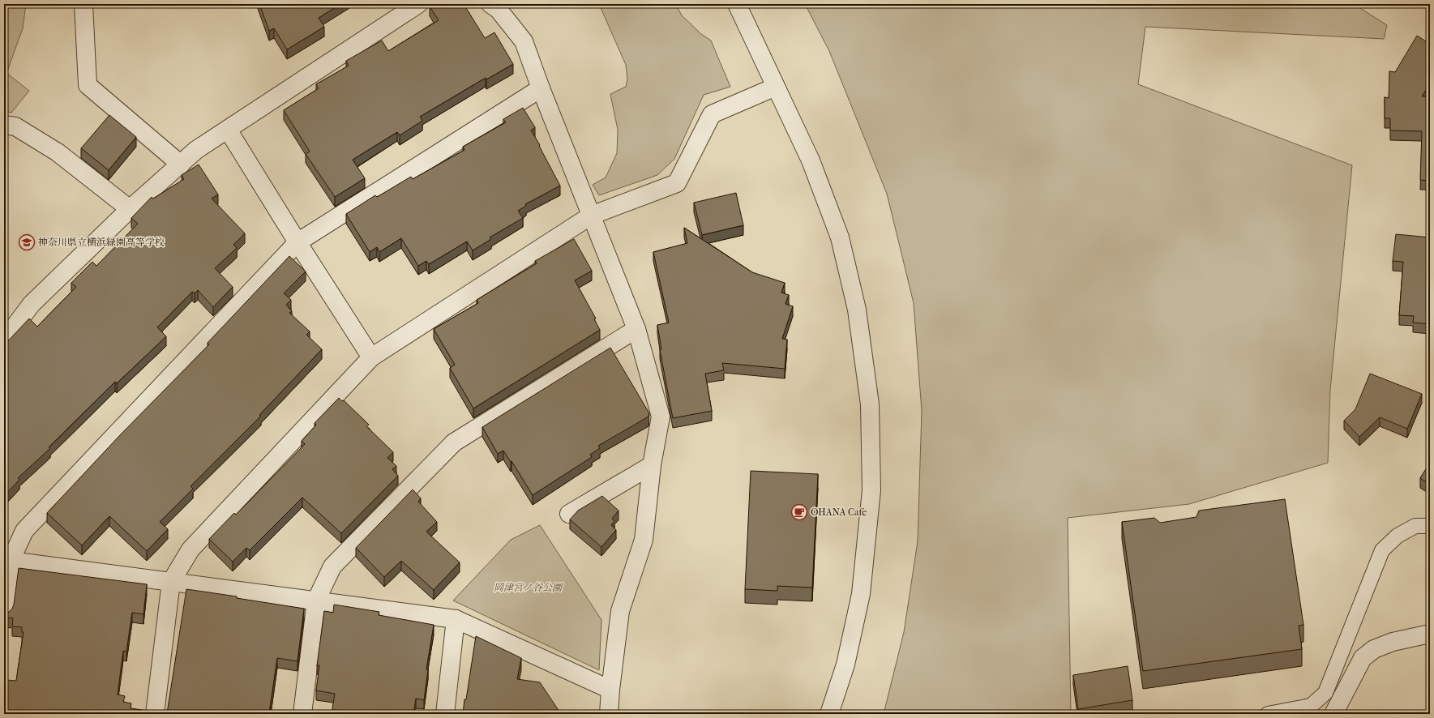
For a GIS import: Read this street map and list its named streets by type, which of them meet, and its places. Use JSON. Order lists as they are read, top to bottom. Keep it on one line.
{"parks":["岡津宮ノ谷公園"],"places":{"school or university":["神奈川県立横浜緑園高等学校"],"cafe":["OHANA Cafe"]}}
